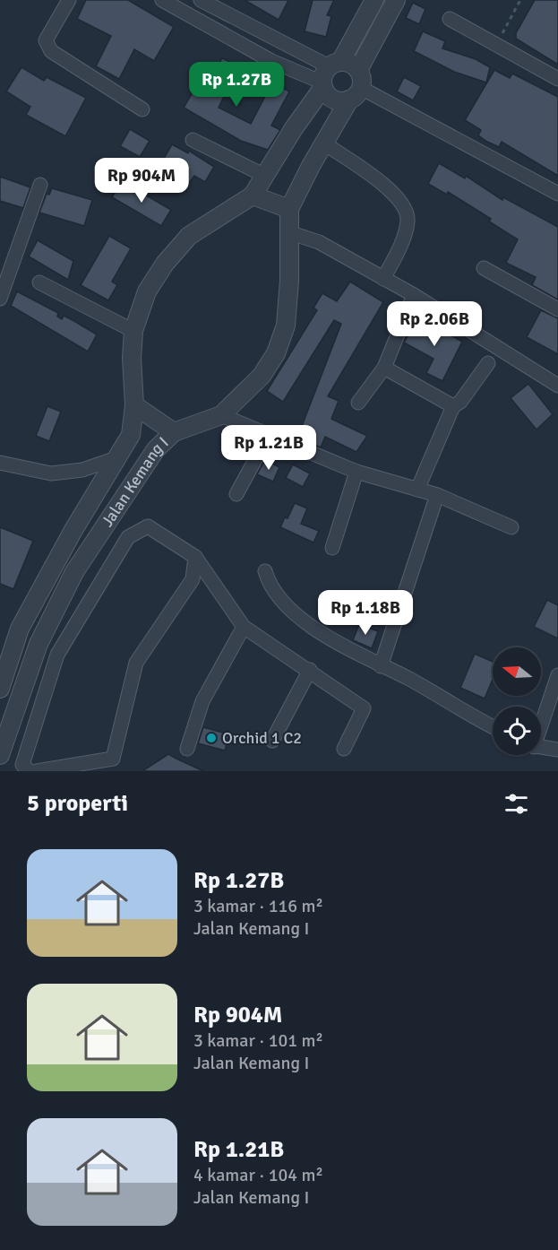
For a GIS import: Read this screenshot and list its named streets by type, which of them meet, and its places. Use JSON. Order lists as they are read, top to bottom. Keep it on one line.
{"streets":{"street":["Jalan Kemang I"]},"places":["Orchid 1 C2"],"north":"left","page":{"price":["Rp 1.27B","Rp 904M","Rp 2.06B","Rp 1.21B","Rp 1.18B"],"heading":"5 properti","list":[{"name":"Rp 1.27B","note":"3 kamar · 116 m² · Jalan Kemang I"},{"name":"Rp 904M","note":"3 kamar · 101 m² · Jalan Kemang I"},{"name":"Rp 1.21B","note":"4 kamar · 104 m² · Jalan Kemang I"}]}}
